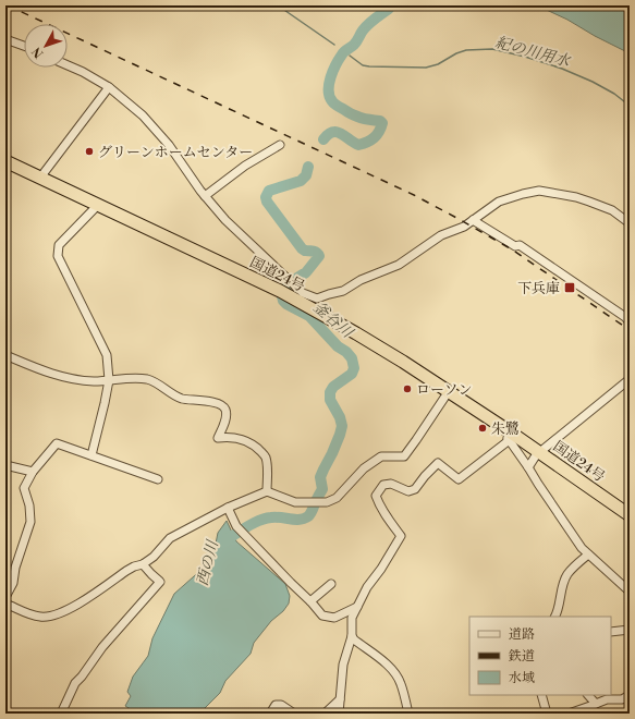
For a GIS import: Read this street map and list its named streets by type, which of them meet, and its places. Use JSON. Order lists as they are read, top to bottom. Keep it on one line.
{"streets":{"highway":["国道24号"]},"water":["紀の川用水","釜谷川","西の川"],"places":{"other":["グリーンホームセンター","ローソン","朱鷺"],"transit":["下兵庫"]},"legend":["道路","鉄道","水域"],"north":"bottom left"}
